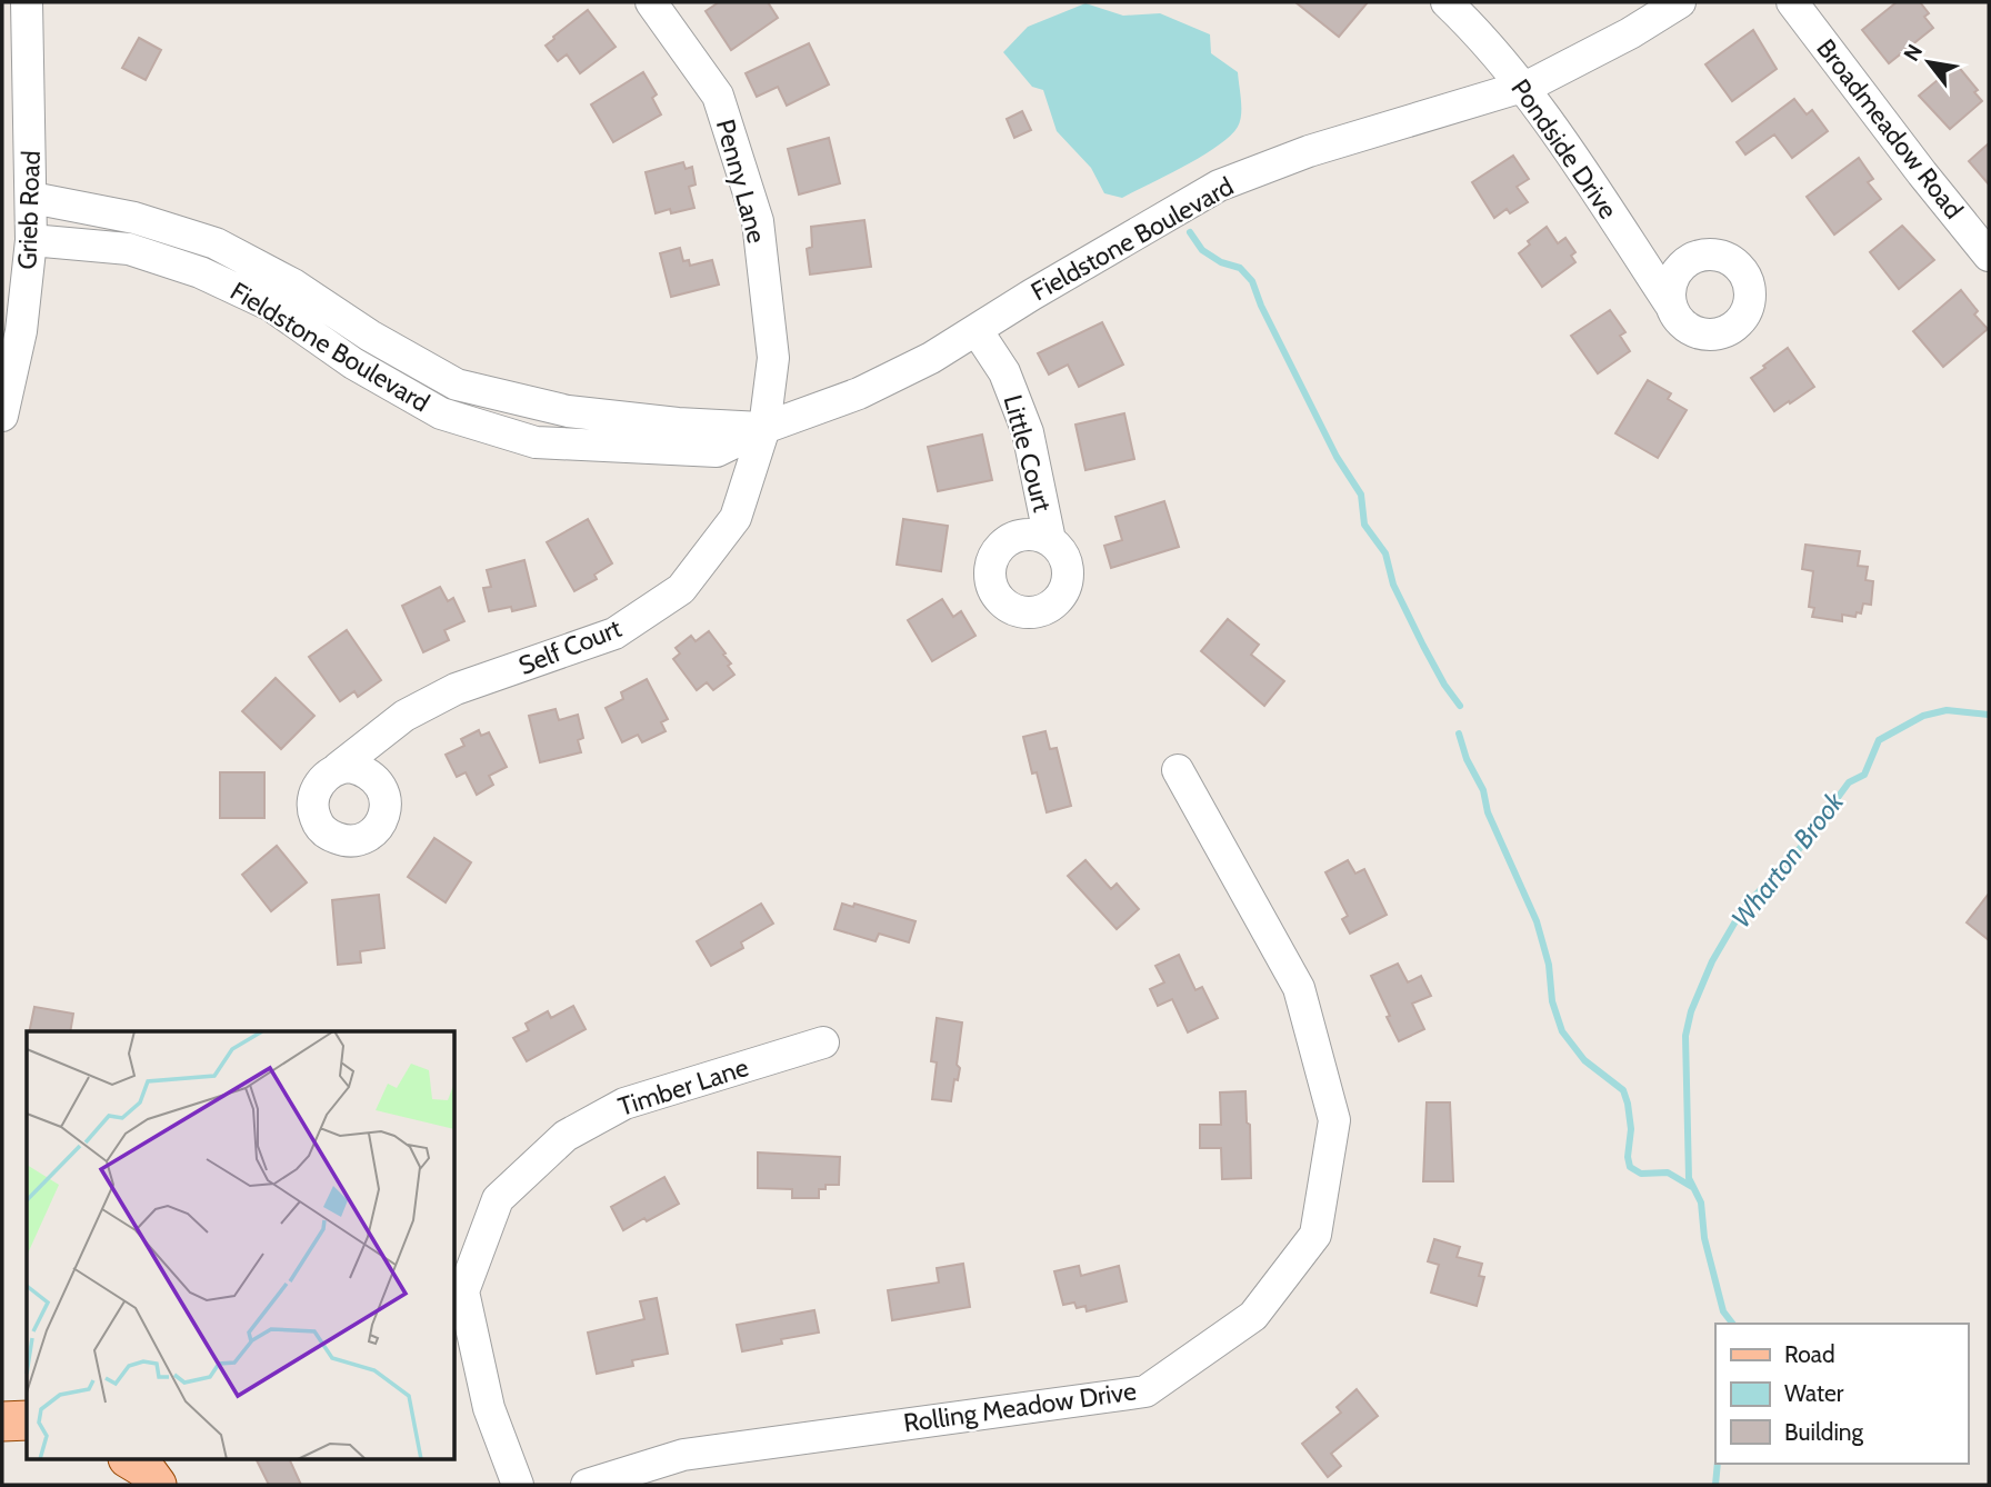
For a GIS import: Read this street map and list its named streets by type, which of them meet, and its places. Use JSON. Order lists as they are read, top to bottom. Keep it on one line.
{"streets":{"street":["Broadmeadow Road","Pondside Drive","Penny Lane","Grieb Road","Fieldstone Boulevard","Little Court","Self Court","Timber Lane","Rolling Meadow Drive"]},"crossings":[["Pondside Drive","Fieldstone Boulevard"],["Penny Lane","Fieldstone Boulevard"],["Penny Lane","Self Court"],["Grieb Road","Fieldstone Boulevard"],["Fieldstone Boulevard","Little Court"],["Fieldstone Boulevard","Self Court"]],"water":["Wharton Brook"],"legend":["Road","Water","Building"],"north":"top left"}
